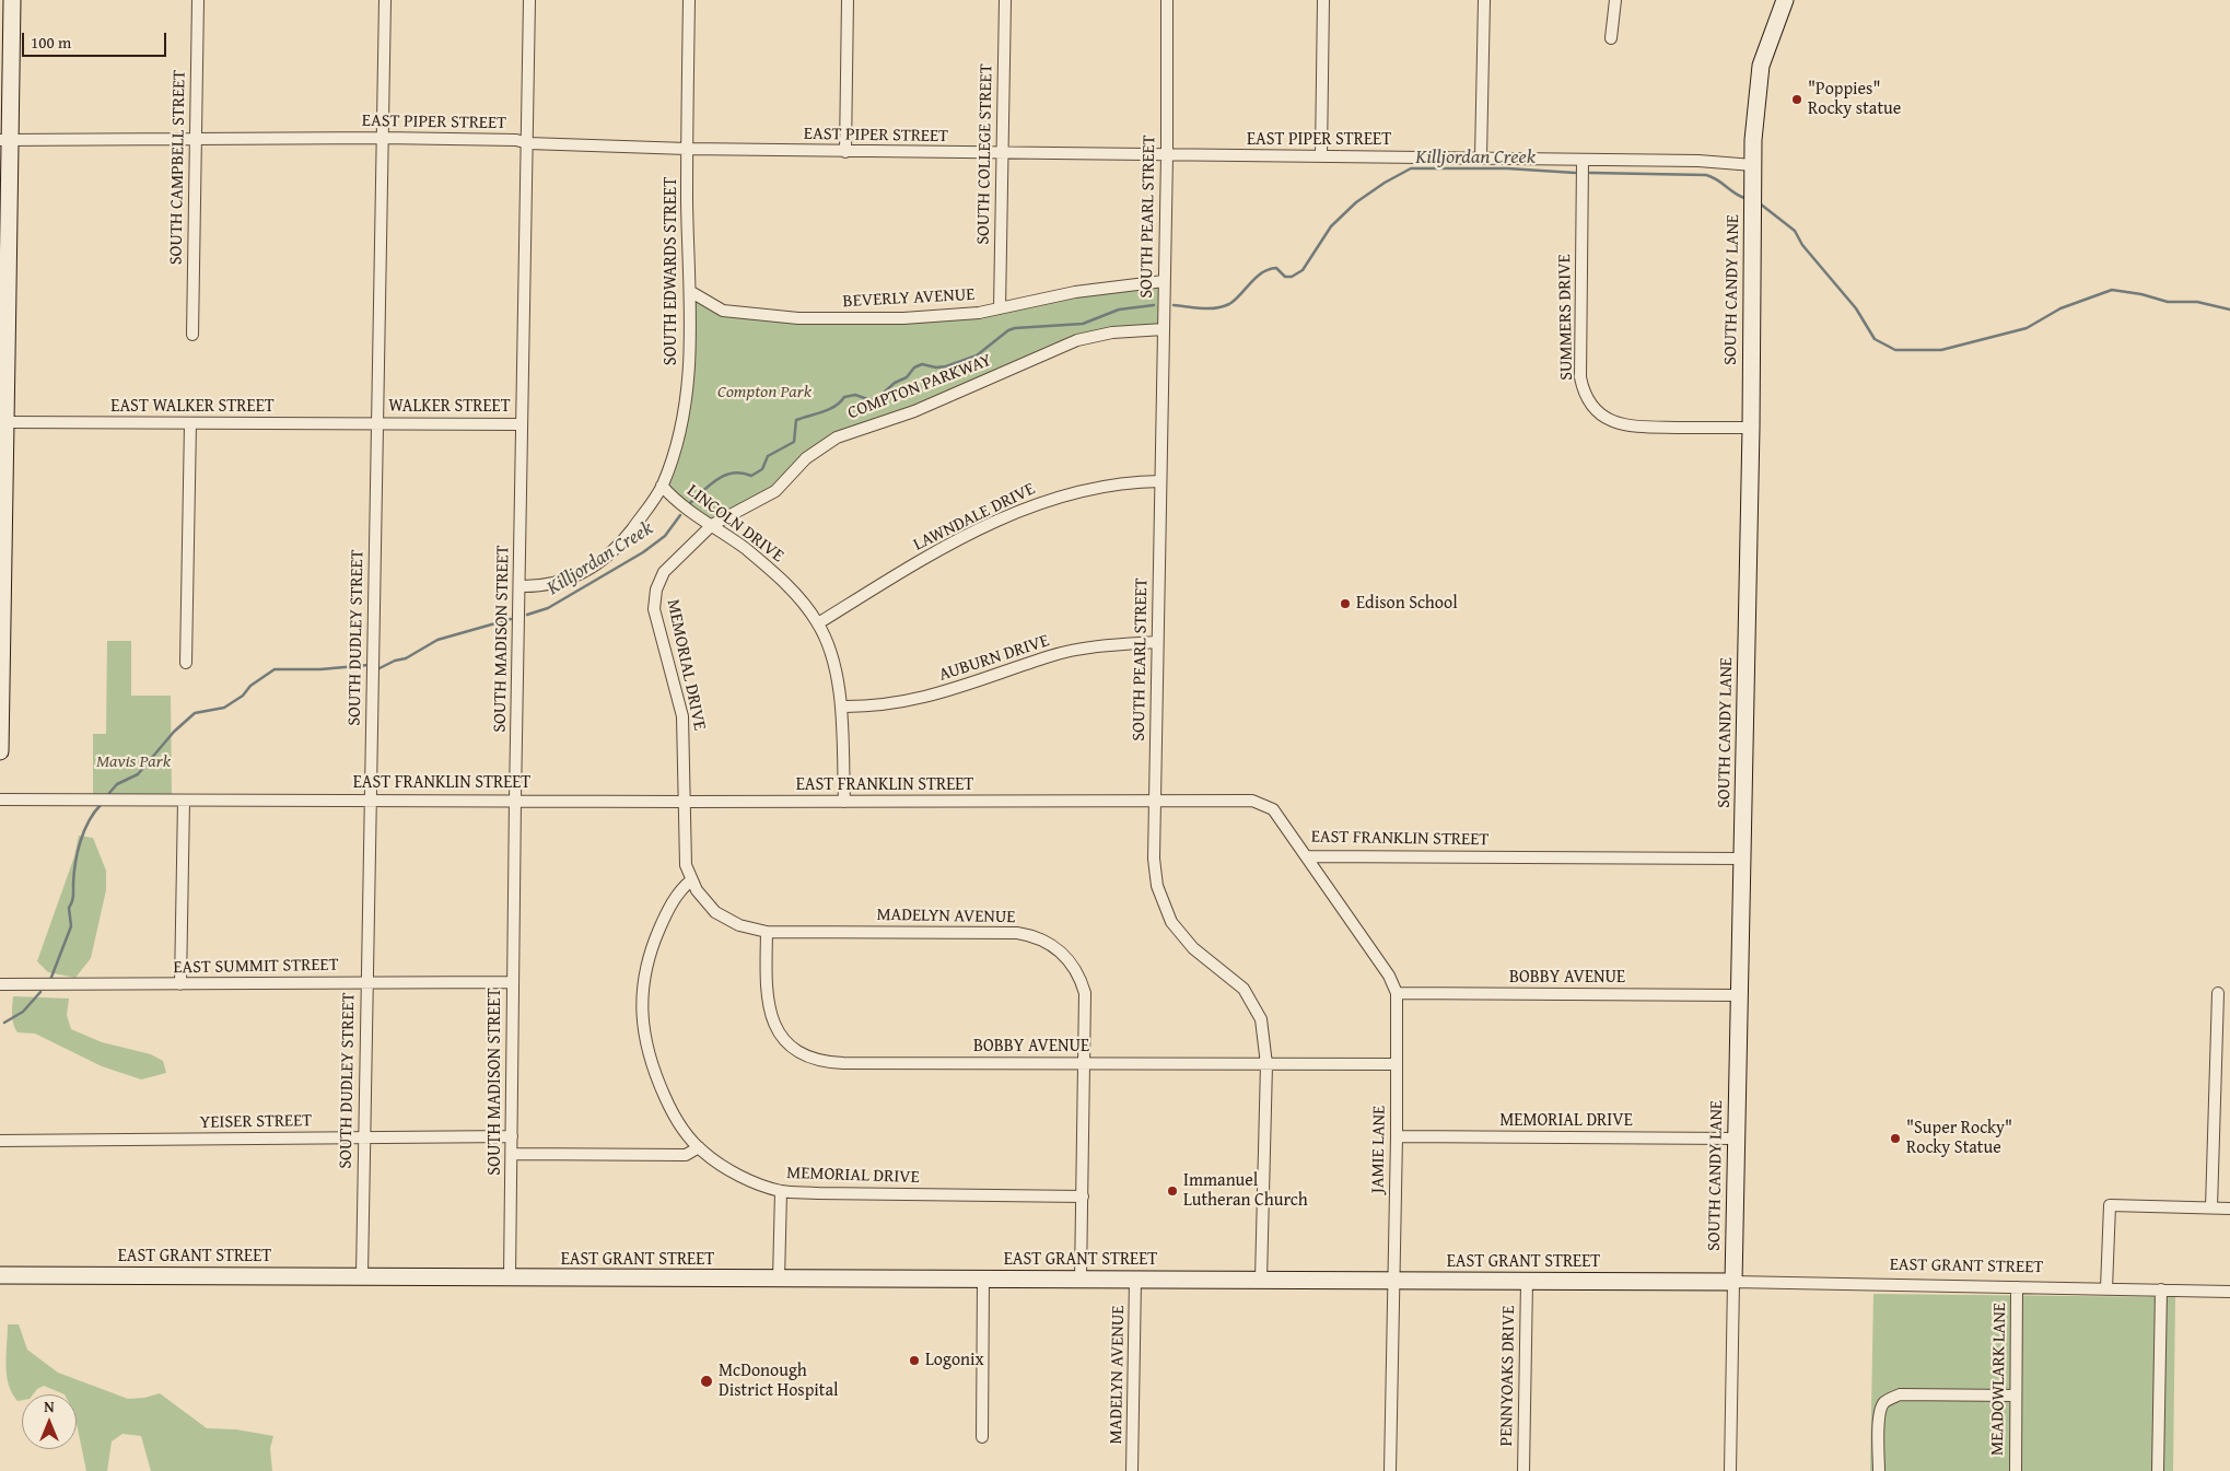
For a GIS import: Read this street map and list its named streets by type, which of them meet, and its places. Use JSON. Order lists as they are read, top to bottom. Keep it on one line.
{"streets":{"main road":["SOUTH CANDY LANE","EAST GRANT STREET"],"street":["EAST PIPER STREET","SOUTH COLLEGE STREET","SOUTH CAMPBELL STREET","SOUTH PEARL STREET","SOUTH EDWARDS STREET","BEVERLY AVENUE","SUMMERS DRIVE","COMPTON PARKWAY","EAST WALKER STREET","WALKER STREET","LAWNDALE DRIVE","LINCOLN DRIVE","SOUTH DUDLEY STREET","SOUTH MADISON STREET","AUBURN DRIVE","MEMORIAL DRIVE","EAST FRANKLIN STREET","MADELYN AVENUE","EAST SUMMIT STREET","BOBBY AVENUE","YEISER STREET","JAMIE LANE","PENNYOAKS DRIVE","MEADOWLARK LANE"]},"crossings":[["EAST PIPER STREET","SOUTH COLLEGE STREET"],["EAST PIPER STREET","SOUTH CAMPBELL STREET"],["EAST PIPER STREET","SOUTH PEARL STREET"],["EAST PIPER STREET","SOUTH EDWARDS STREET"],["EAST PIPER STREET","SOUTH CANDY LANE"],["EAST PIPER STREET","SUMMERS DRIVE"],["EAST PIPER STREET","SOUTH DUDLEY STREET"],["EAST PIPER STREET","SOUTH MADISON STREET"],["SOUTH COLLEGE STREET","BEVERLY AVENUE"],["SOUTH PEARL STREET","BEVERLY AVENUE"],["SOUTH PEARL STREET","COMPTON PARKWAY"],["SOUTH PEARL STREET","LAWNDALE DRIVE"],["SOUTH PEARL STREET","AUBURN DRIVE"],["SOUTH PEARL STREET","EAST FRANKLIN STREET"],["SOUTH PEARL STREET","BOBBY AVENUE"],["SOUTH PEARL STREET","EAST GRANT STREET"],["SOUTH EDWARDS STREET","BEVERLY AVENUE"],["SOUTH EDWARDS STREET","LINCOLN DRIVE"],["SOUTH EDWARDS STREET","SOUTH MADISON STREET"],["SOUTH CANDY LANE","SUMMERS DRIVE"],["SOUTH CANDY LANE","MEMORIAL DRIVE"],["SOUTH CANDY LANE","EAST FRANKLIN STREET"],["SOUTH CANDY LANE","BOBBY AVENUE"],["SOUTH CANDY LANE","EAST GRANT STREET"],["COMPTON PARKWAY","LINCOLN DRIVE"],["COMPTON PARKWAY","MEMORIAL DRIVE"],["EAST WALKER STREET","WALKER STREET"],["EAST WALKER STREET","SOUTH DUDLEY STREET"],["WALKER STREET","SOUTH DUDLEY STREET"],["WALKER STREET","SOUTH MADISON STREET"],["LAWNDALE DRIVE","LINCOLN DRIVE"],["LINCOLN DRIVE","AUBURN DRIVE"],["LINCOLN DRIVE","MEMORIAL DRIVE"],["LINCOLN DRIVE","EAST FRANKLIN STREET"],["SOUTH DUDLEY STREET","EAST FRANKLIN STREET"],["SOUTH DUDLEY STREET","EAST SUMMIT STREET"],["SOUTH DUDLEY STREET","YEISER STREET"],["SOUTH DUDLEY STREET","EAST GRANT STREET"],["SOUTH MADISON STREET","EAST FRANKLIN STREET"],["SOUTH MADISON STREET","EAST SUMMIT STREET"],["SOUTH MADISON STREET","YEISER STREET"],["SOUTH MADISON STREET","EAST GRANT STREET"],["MEMORIAL DRIVE","EAST FRANKLIN STREET"],["MEMORIAL DRIVE","MADELYN AVENUE"],["MEMORIAL DRIVE","JAMIE LANE"],["EAST FRANKLIN STREET","MADELYN AVENUE"],["EAST FRANKLIN STREET","JAMIE LANE"],["MADELYN AVENUE","BOBBY AVENUE"],["MADELYN AVENUE","EAST GRANT STREET"],["BOBBY AVENUE","JAMIE LANE"],["JAMIE LANE","EAST GRANT STREET"],["EAST GRANT STREET","PENNYOAKS DRIVE"],["EAST GRANT STREET","MEADOWLARK LANE"]],"water":["Killjordan Creek"],"parks":["Compton Park","Mavis Park"],"places":["\"Poppies\" Rocky statue","Edison School","\"Super Rocky\" Rocky Statue","Immanuel Lutheran Church","Logonix","McDonough District Hospital"],"scale_bar":"100 m","north":"top"}
